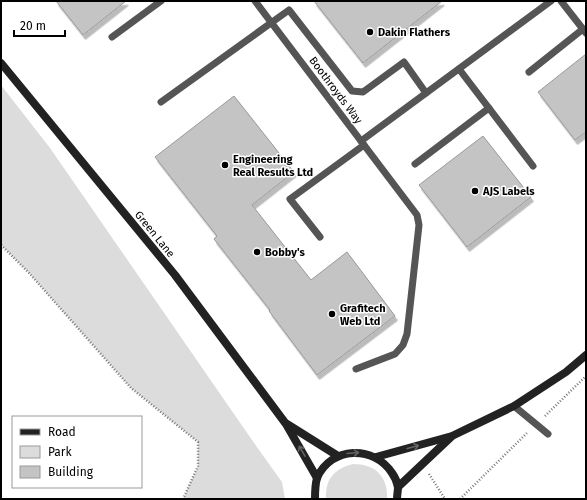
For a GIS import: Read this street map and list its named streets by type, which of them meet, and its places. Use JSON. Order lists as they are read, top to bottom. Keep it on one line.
{"streets":{"street":["Green Lane"],"lane":["Boothroyds Way"]},"places":["Dakin Flathers","Engineering Real Results Ltd","AJS Labels","Bobby's","Grafitech Web Ltd"],"legend":["Road","Park","Building"],"scale_bar":"20 m"}
